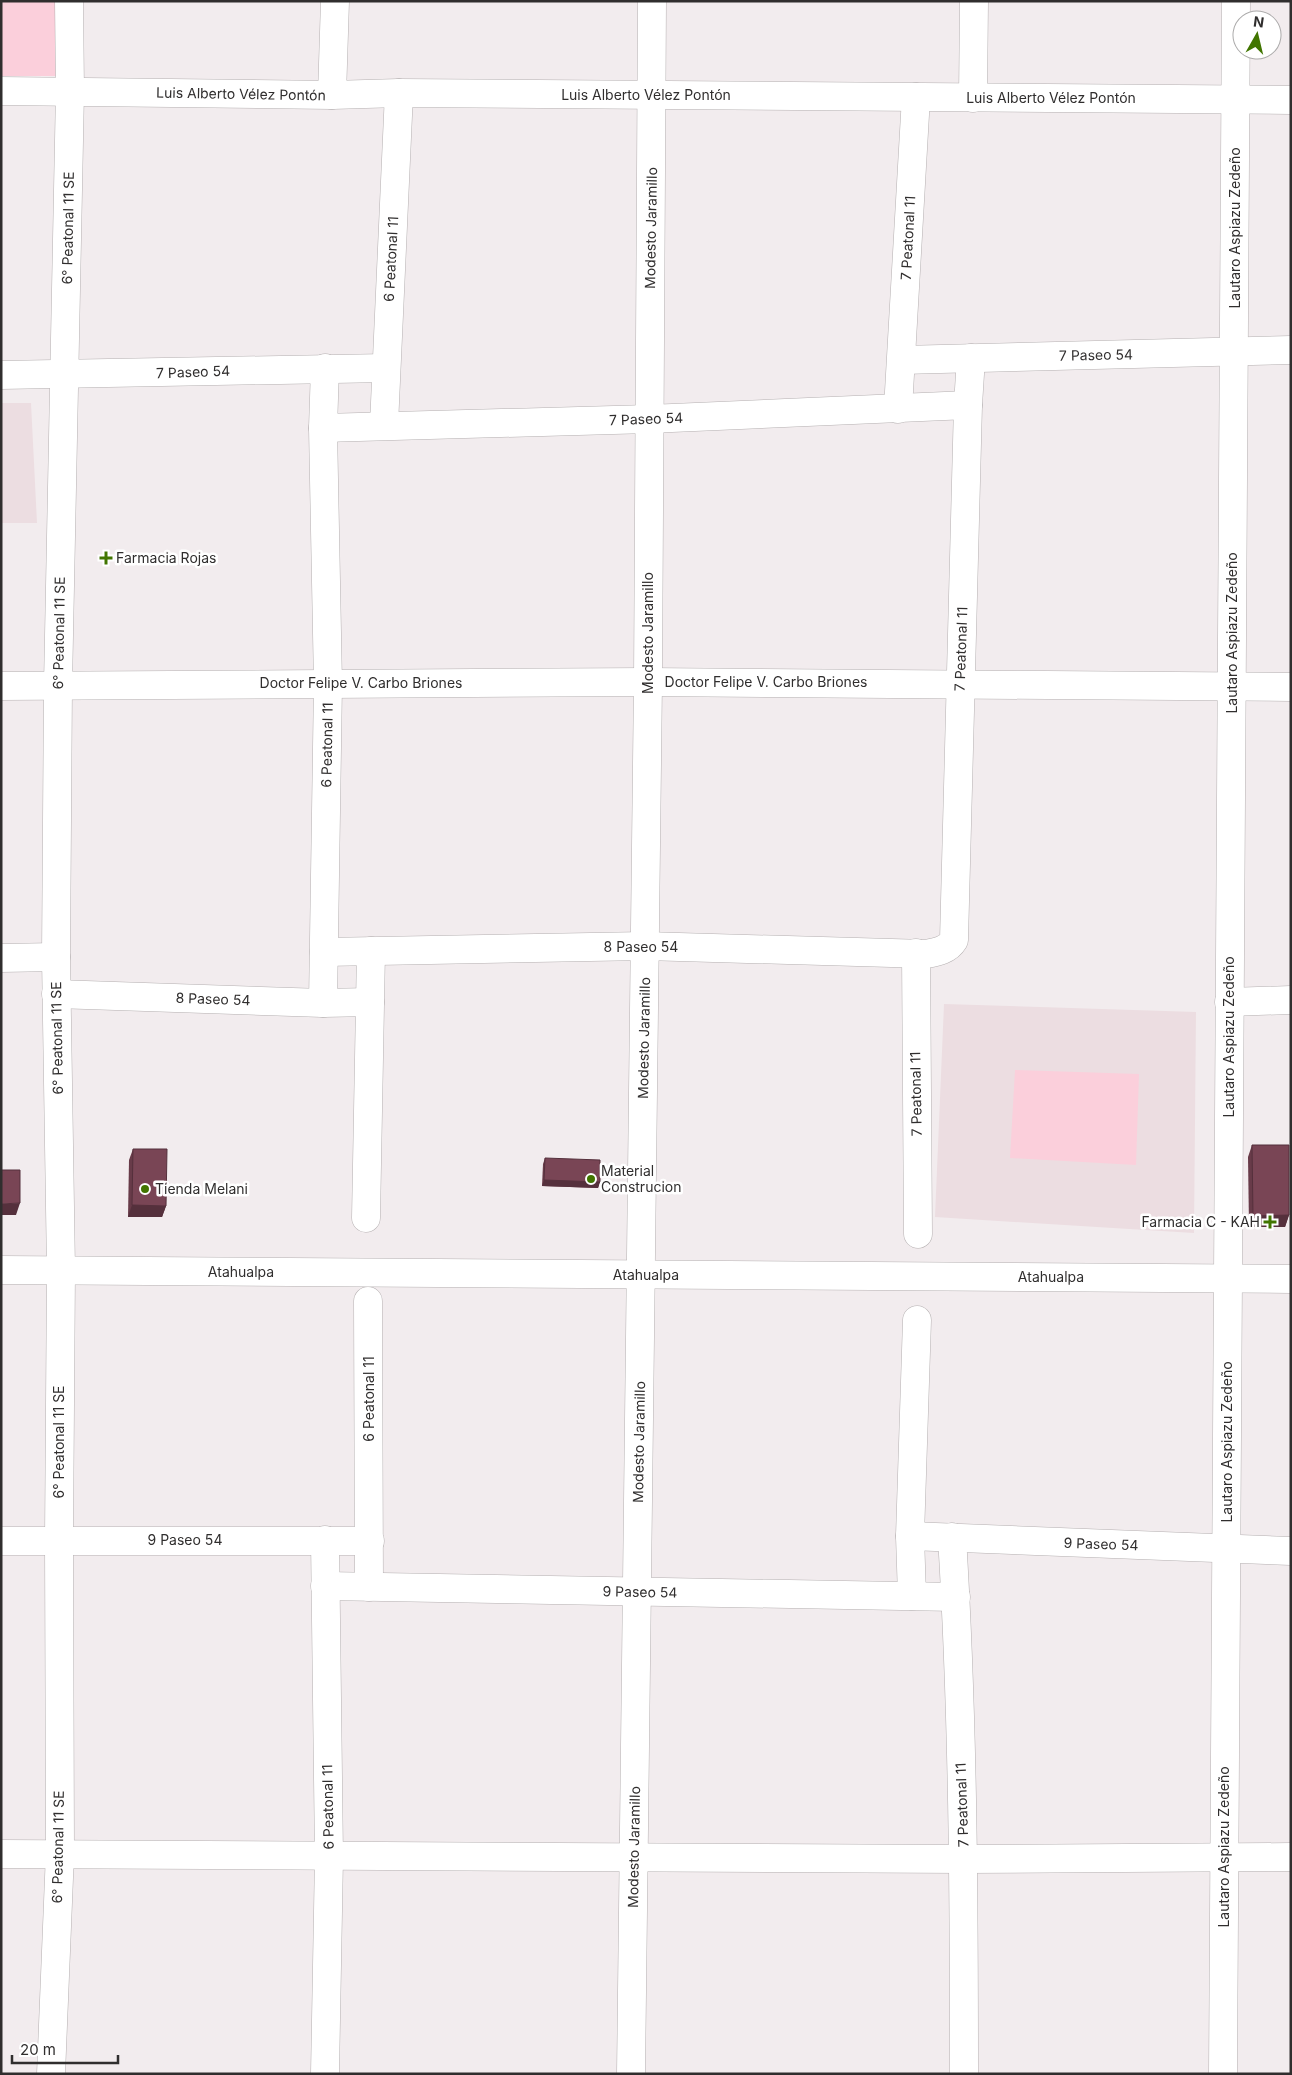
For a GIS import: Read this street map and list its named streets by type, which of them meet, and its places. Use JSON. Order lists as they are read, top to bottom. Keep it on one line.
{"streets":{"street":["Luis Alberto Vélez Pontón","6° Peatonal 11 SE","Modesto Jaramillo","Lautaro Aspiazu Zedeño","7 Peatonal 11","6 Peatonal 11","7 Paseo 54","Doctor Felipe V. Carbo Briones","8 Paseo 54","Atahualpa","9 Paseo 54"]},"crossings":[["Luis Alberto Vélez Pontón","6° Peatonal 11 SE"],["Luis Alberto Vélez Pontón","Modesto Jaramillo"],["Luis Alberto Vélez Pontón","Lautaro Aspiazu Zedeño"],["Luis Alberto Vélez Pontón","7 Peatonal 11"],["Luis Alberto Vélez Pontón","6 Peatonal 11"],["6° Peatonal 11 SE","7 Paseo 54"],["6° Peatonal 11 SE","Doctor Felipe V. Carbo Briones"],["6° Peatonal 11 SE","8 Paseo 54"],["6° Peatonal 11 SE","Atahualpa"],["6° Peatonal 11 SE","9 Paseo 54"],["Modesto Jaramillo","7 Paseo 54"],["Modesto Jaramillo","Doctor Felipe V. Carbo Briones"],["Modesto Jaramillo","8 Paseo 54"],["Modesto Jaramillo","Atahualpa"],["Modesto Jaramillo","9 Paseo 54"],["Lautaro Aspiazu Zedeño","7 Paseo 54"],["Lautaro Aspiazu Zedeño","Doctor Felipe V. Carbo Briones"],["Lautaro Aspiazu Zedeño","Atahualpa"],["Lautaro Aspiazu Zedeño","9 Paseo 54"],["7 Peatonal 11","7 Paseo 54"],["7 Peatonal 11","Doctor Felipe V. Carbo Briones"],["7 Peatonal 11","8 Paseo 54"],["7 Peatonal 11","9 Paseo 54"],["6 Peatonal 11","7 Paseo 54"],["6 Peatonal 11","Doctor Felipe V. Carbo Briones"],["6 Peatonal 11","8 Paseo 54"],["6 Peatonal 11","9 Paseo 54"]],"places":{"health":["Farmacia Rojas","Farmacia C - KAH"],"other":["Material Construcion","Tienda Melani"]},"scale_bar":"20 m","north":"top"}
